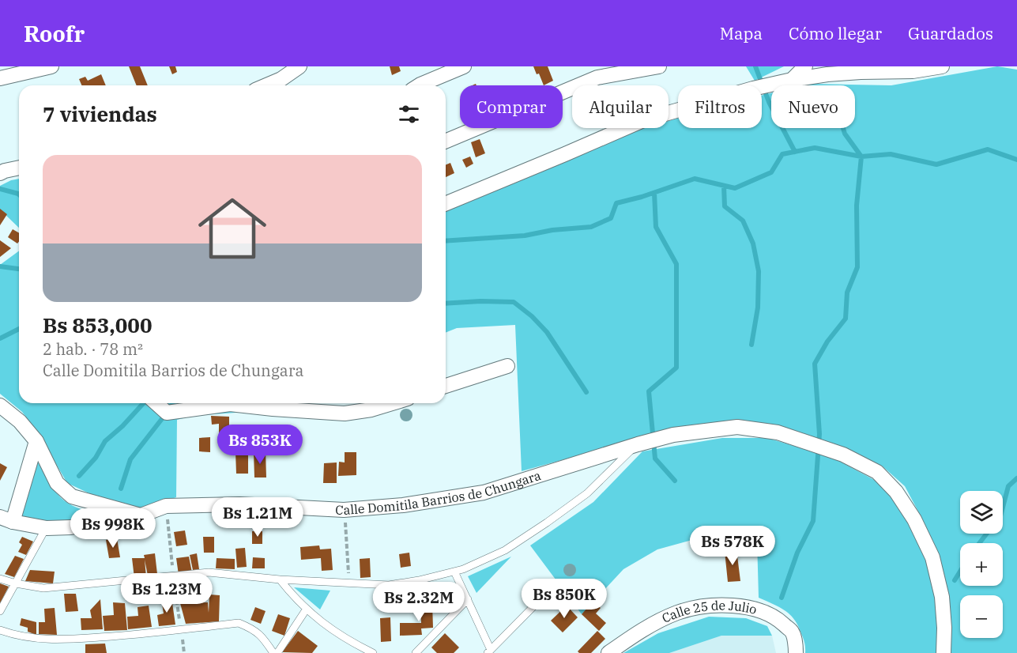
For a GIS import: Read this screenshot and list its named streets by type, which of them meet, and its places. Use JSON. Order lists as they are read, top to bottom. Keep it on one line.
{"streets":{"street":["Calle Domitila Barrios de Chungara","Calle 25 de Julio"]},"page":{"header":"Roofr","nav":["Mapa","Cómo llegar","Guardados"],"chip":["Comprar","Alquilar","Filtros","Nuevo"],"heading":"7 viviendas","list":[{"name":"Bs 853,000","note":"2 hab. · 78 m² · Calle Domitila Barrios de Chungara"}],"price":["Bs 853K","Bs 1.21M","Bs 998K","Bs 578K","Bs 1.23M","Bs 850K","Bs 2.32M"],"map_buttons":["+","−"]}}
